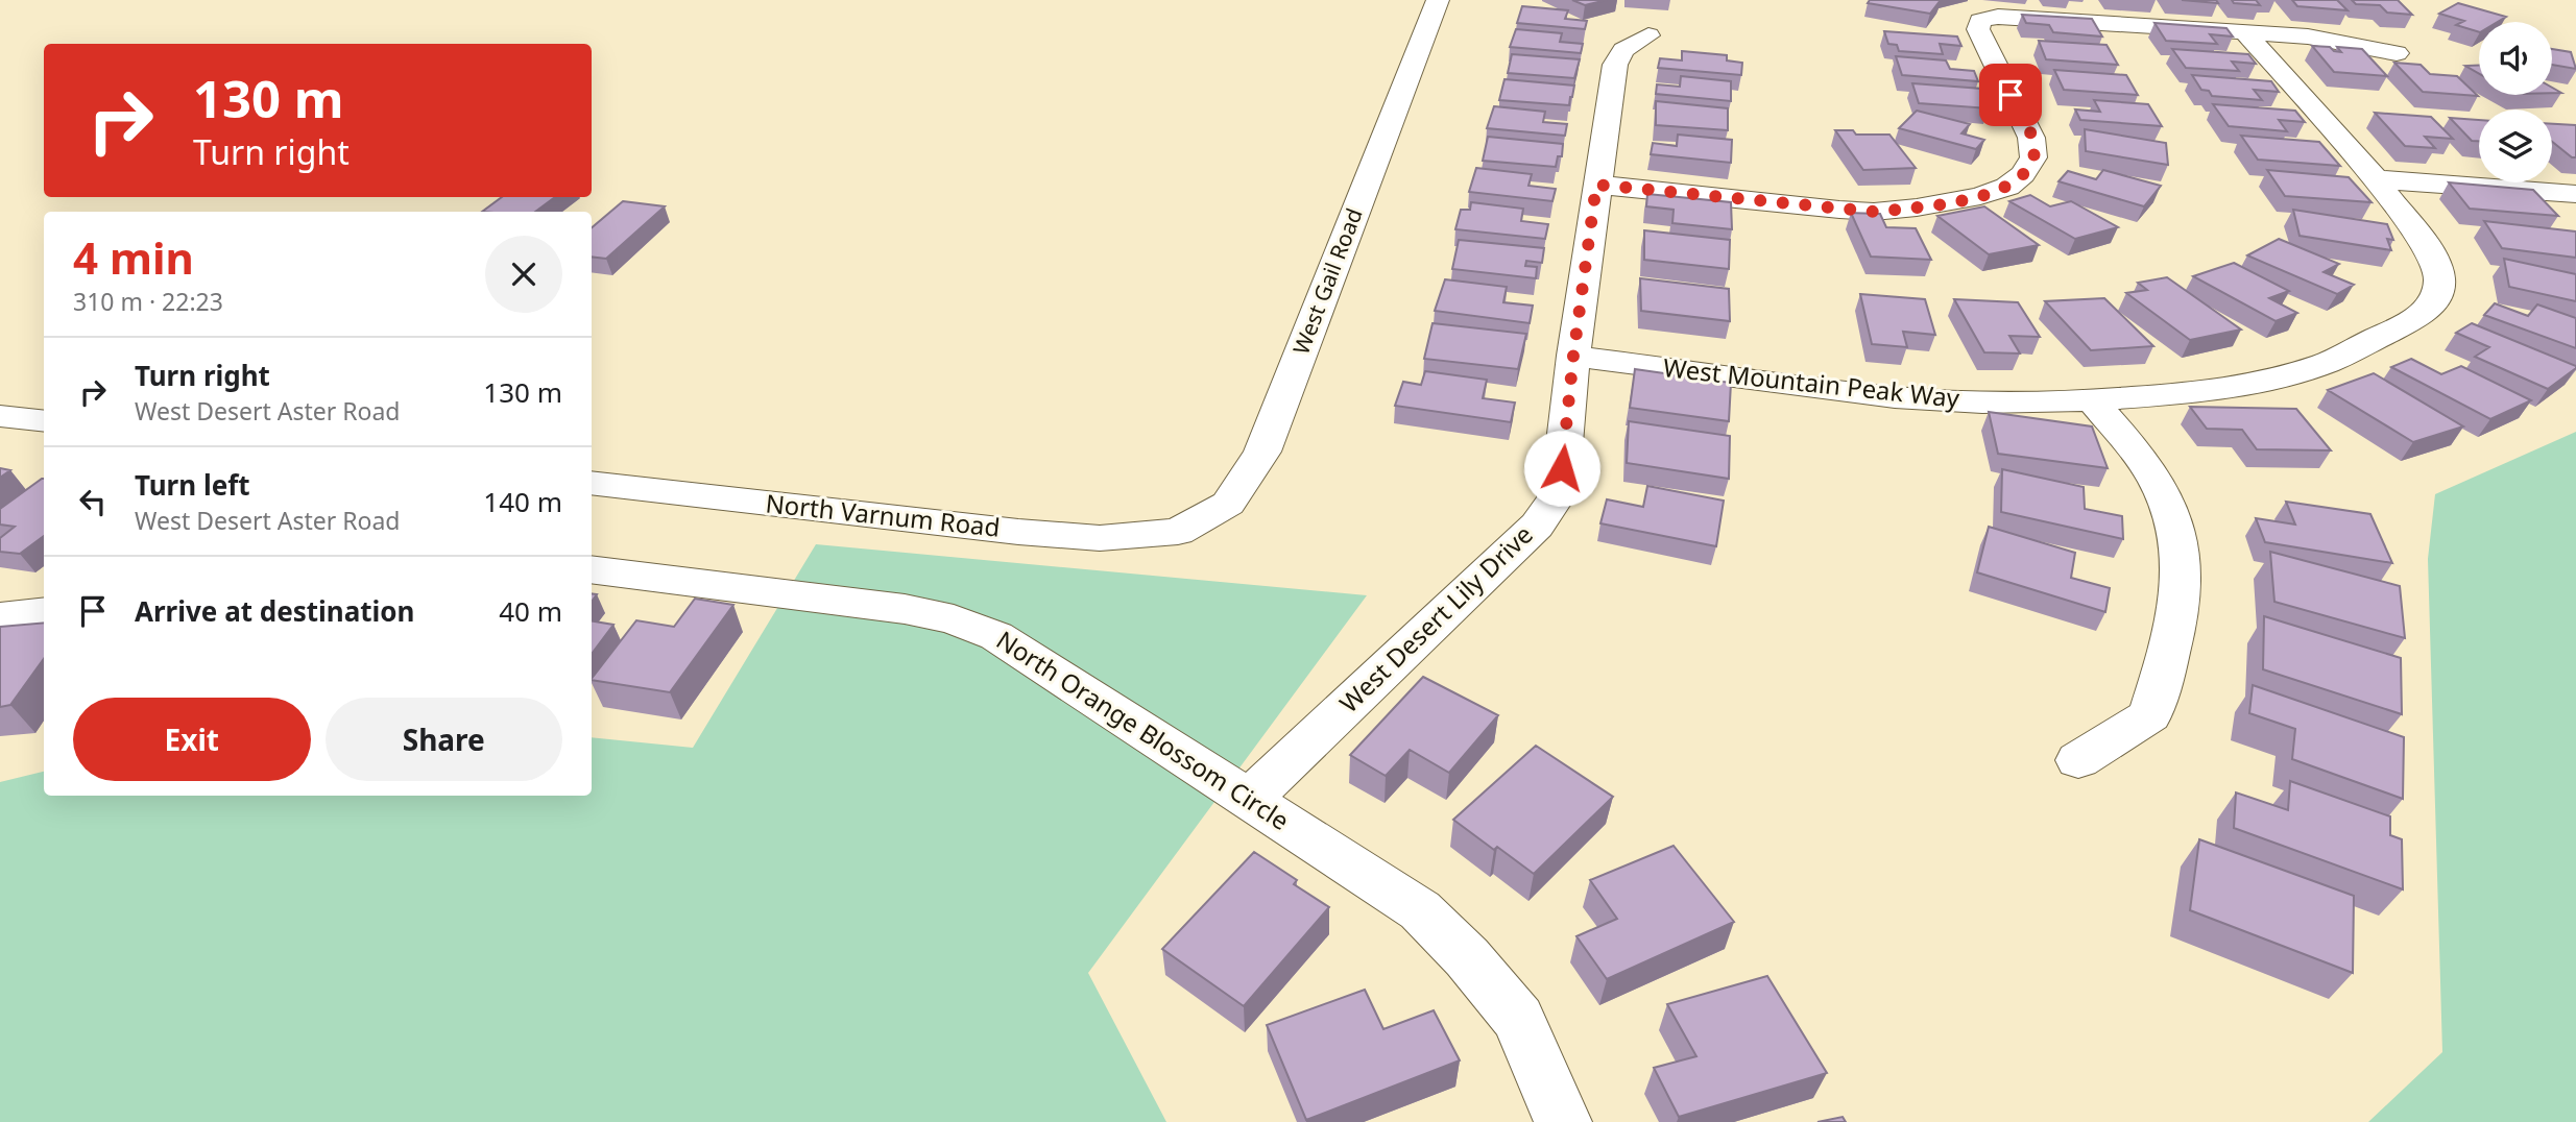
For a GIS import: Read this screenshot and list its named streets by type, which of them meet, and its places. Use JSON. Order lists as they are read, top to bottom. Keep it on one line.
{"streets":{"street":["West Gail Road","West Mountain Peak Way","North Varnum Road","West Desert Lily Drive","North Orange Blossom Circle"]},"crossings":[["West Gail Road","North Varnum Road"],["West Mountain Peak Way","West Desert Lily Drive"],["West Desert Lily Drive","North Orange Blossom Circle"]],"page":{"turn":["130 m","Turn right"],"heading":["4 min","310 m · 22:23"],"list":[{"name":"Turn right","note":"West Desert Aster Road","value":"130 m"},{"name":"Turn left","note":"West Desert Aster Road","value":"140 m"},{"name":"Arrive at destination","value":"40 m"}],"buttons":["Exit","Share"]}}
